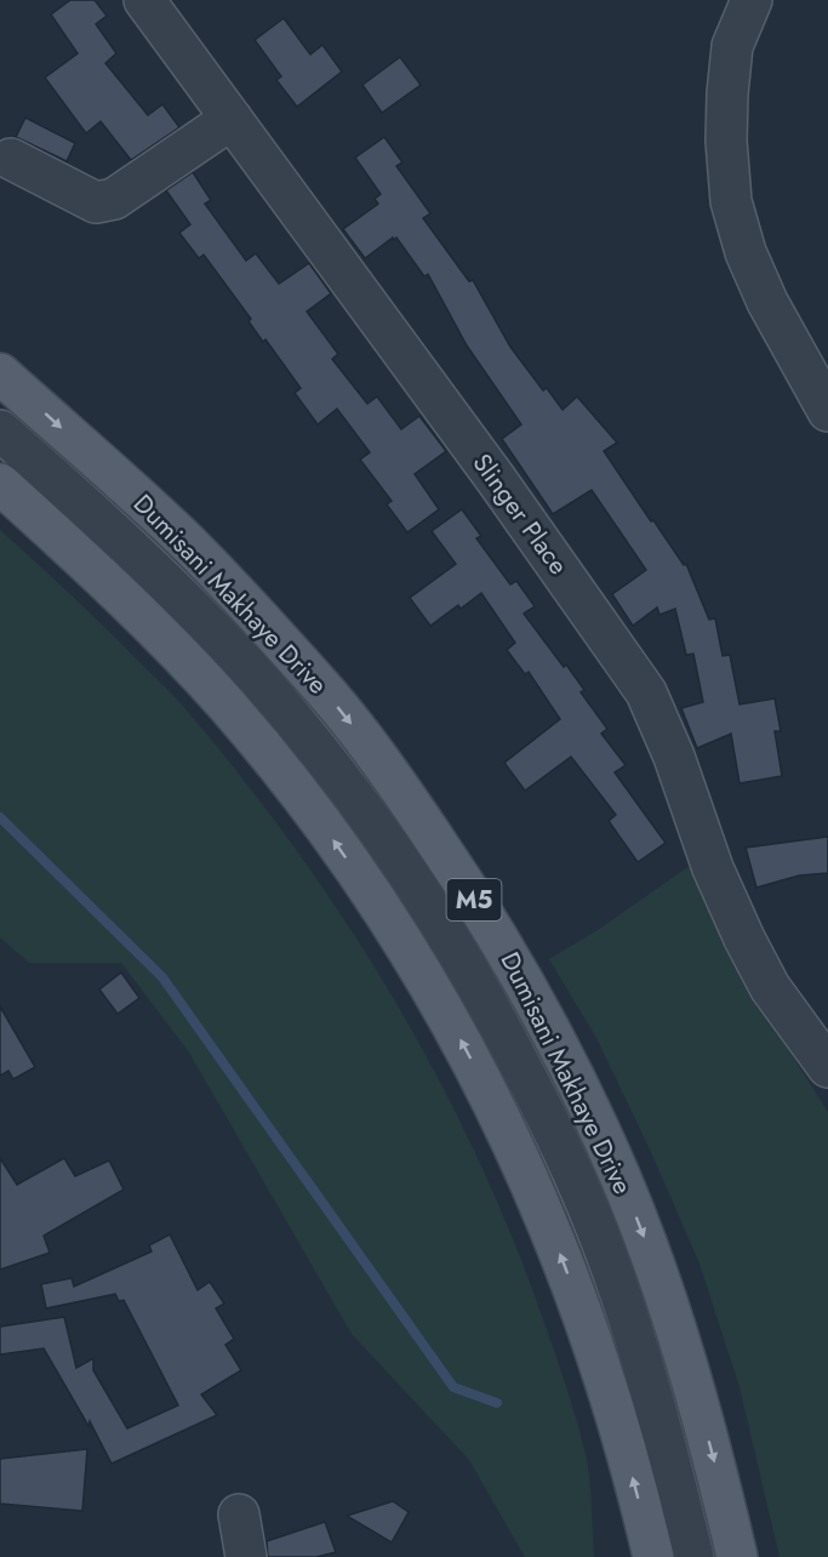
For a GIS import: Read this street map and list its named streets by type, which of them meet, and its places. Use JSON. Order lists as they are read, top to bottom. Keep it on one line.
{"streets":{"main road":["Dumisani Makhaye Drive","M5"],"street":["Slinger Place"]}}
